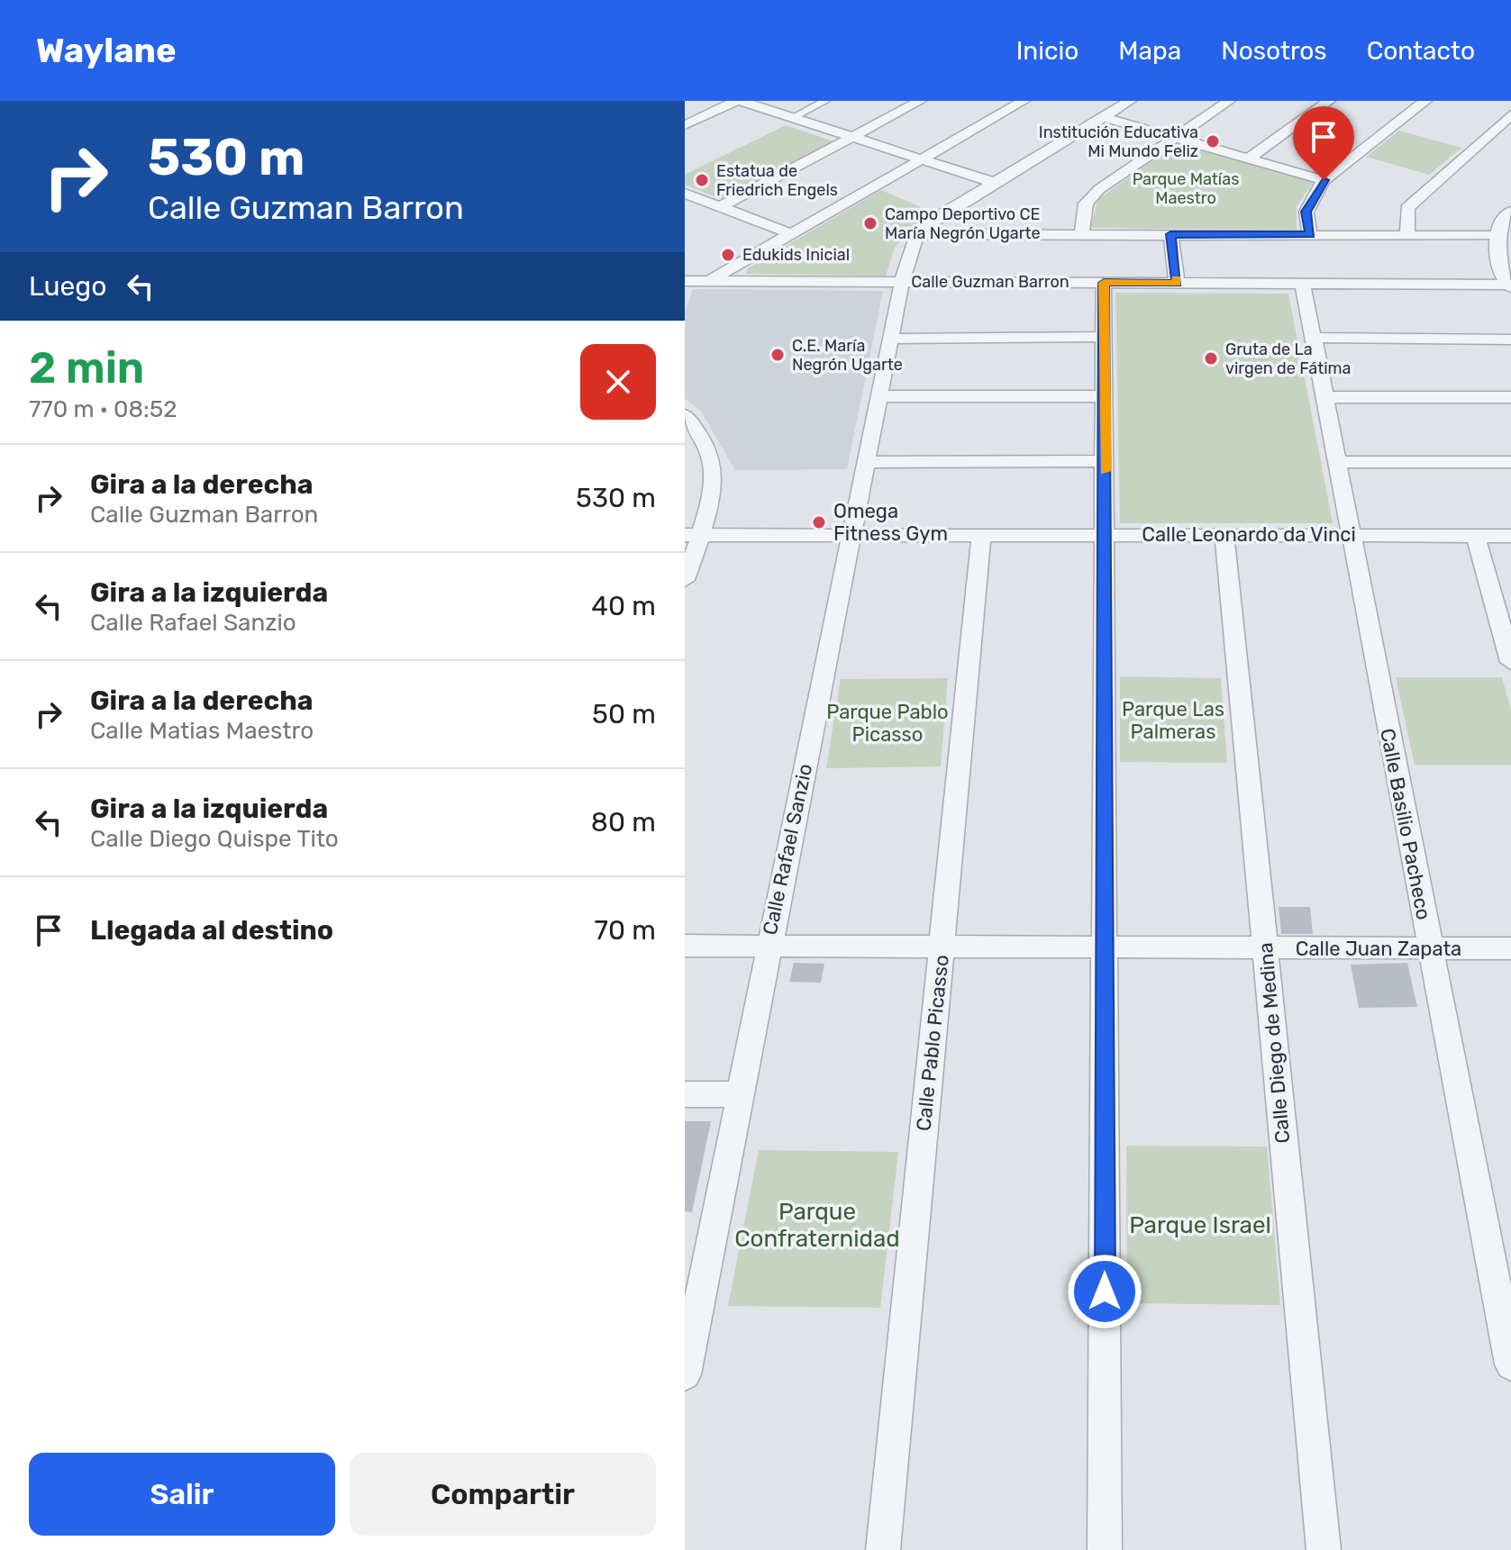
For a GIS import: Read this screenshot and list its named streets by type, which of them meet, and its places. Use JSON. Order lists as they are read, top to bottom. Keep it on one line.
{"streets":{"street":["Calle Guzman Barron","Calle Leonardo da Vinci","Calle Basilio Pacheco","Calle Rafael Sanzio","Calle Juan Zapata","Calle Pablo Picasso","Calle Diego de Medina"]},"crossings":[["Calle Guzman Barron","Calle Basilio Pacheco"],["Calle Guzman Barron","Calle Rafael Sanzio"],["Calle Leonardo da Vinci","Calle Basilio Pacheco"],["Calle Leonardo da Vinci","Calle Rafael Sanzio"],["Calle Leonardo da Vinci","Calle Pablo Picasso"],["Calle Leonardo da Vinci","Calle Diego de Medina"],["Calle Basilio Pacheco","Calle Juan Zapata"],["Calle Rafael Sanzio","Calle Juan Zapata"],["Calle Juan Zapata","Calle Pablo Picasso"],["Calle Juan Zapata","Calle Diego de Medina"]],"parks":["Parque Matías Maestro","Parque Las Palmeras","Parque Pablo Picasso","Parque Confraternidad","Parque Israel"],"places":["Institución Educativa Mi Mundo Feliz","Estatua de Friedrich Engels","Campo Deportivo CE María Negrón Ugarte","Edukids Inicial","C.E. María Negrón Ugarte","Gruta de La virgen de Fátima","Omega Fitness Gym"],"page":{"header":"Waylane","nav":["Inicio","Mapa","Nosotros","Contacto"],"turn":["530 m","Calle Guzman Barron"],"then":"Luego","heading":["2 min","770 m · 08:52"],"list":[{"name":"Gira a la derecha","note":"Calle Guzman Barron","value":"530 m"},{"name":"Gira a la izquierda","note":"Calle Rafael Sanzio","value":"40 m"},{"name":"Gira a la derecha","note":"Calle Matias Maestro","value":"50 m"},{"name":"Gira a la izquierda","note":"Calle Diego Quispe Tito","value":"80 m"},{"name":"Llegada al destino","value":"70 m"}],"buttons":["Salir","Compartir"]}}
